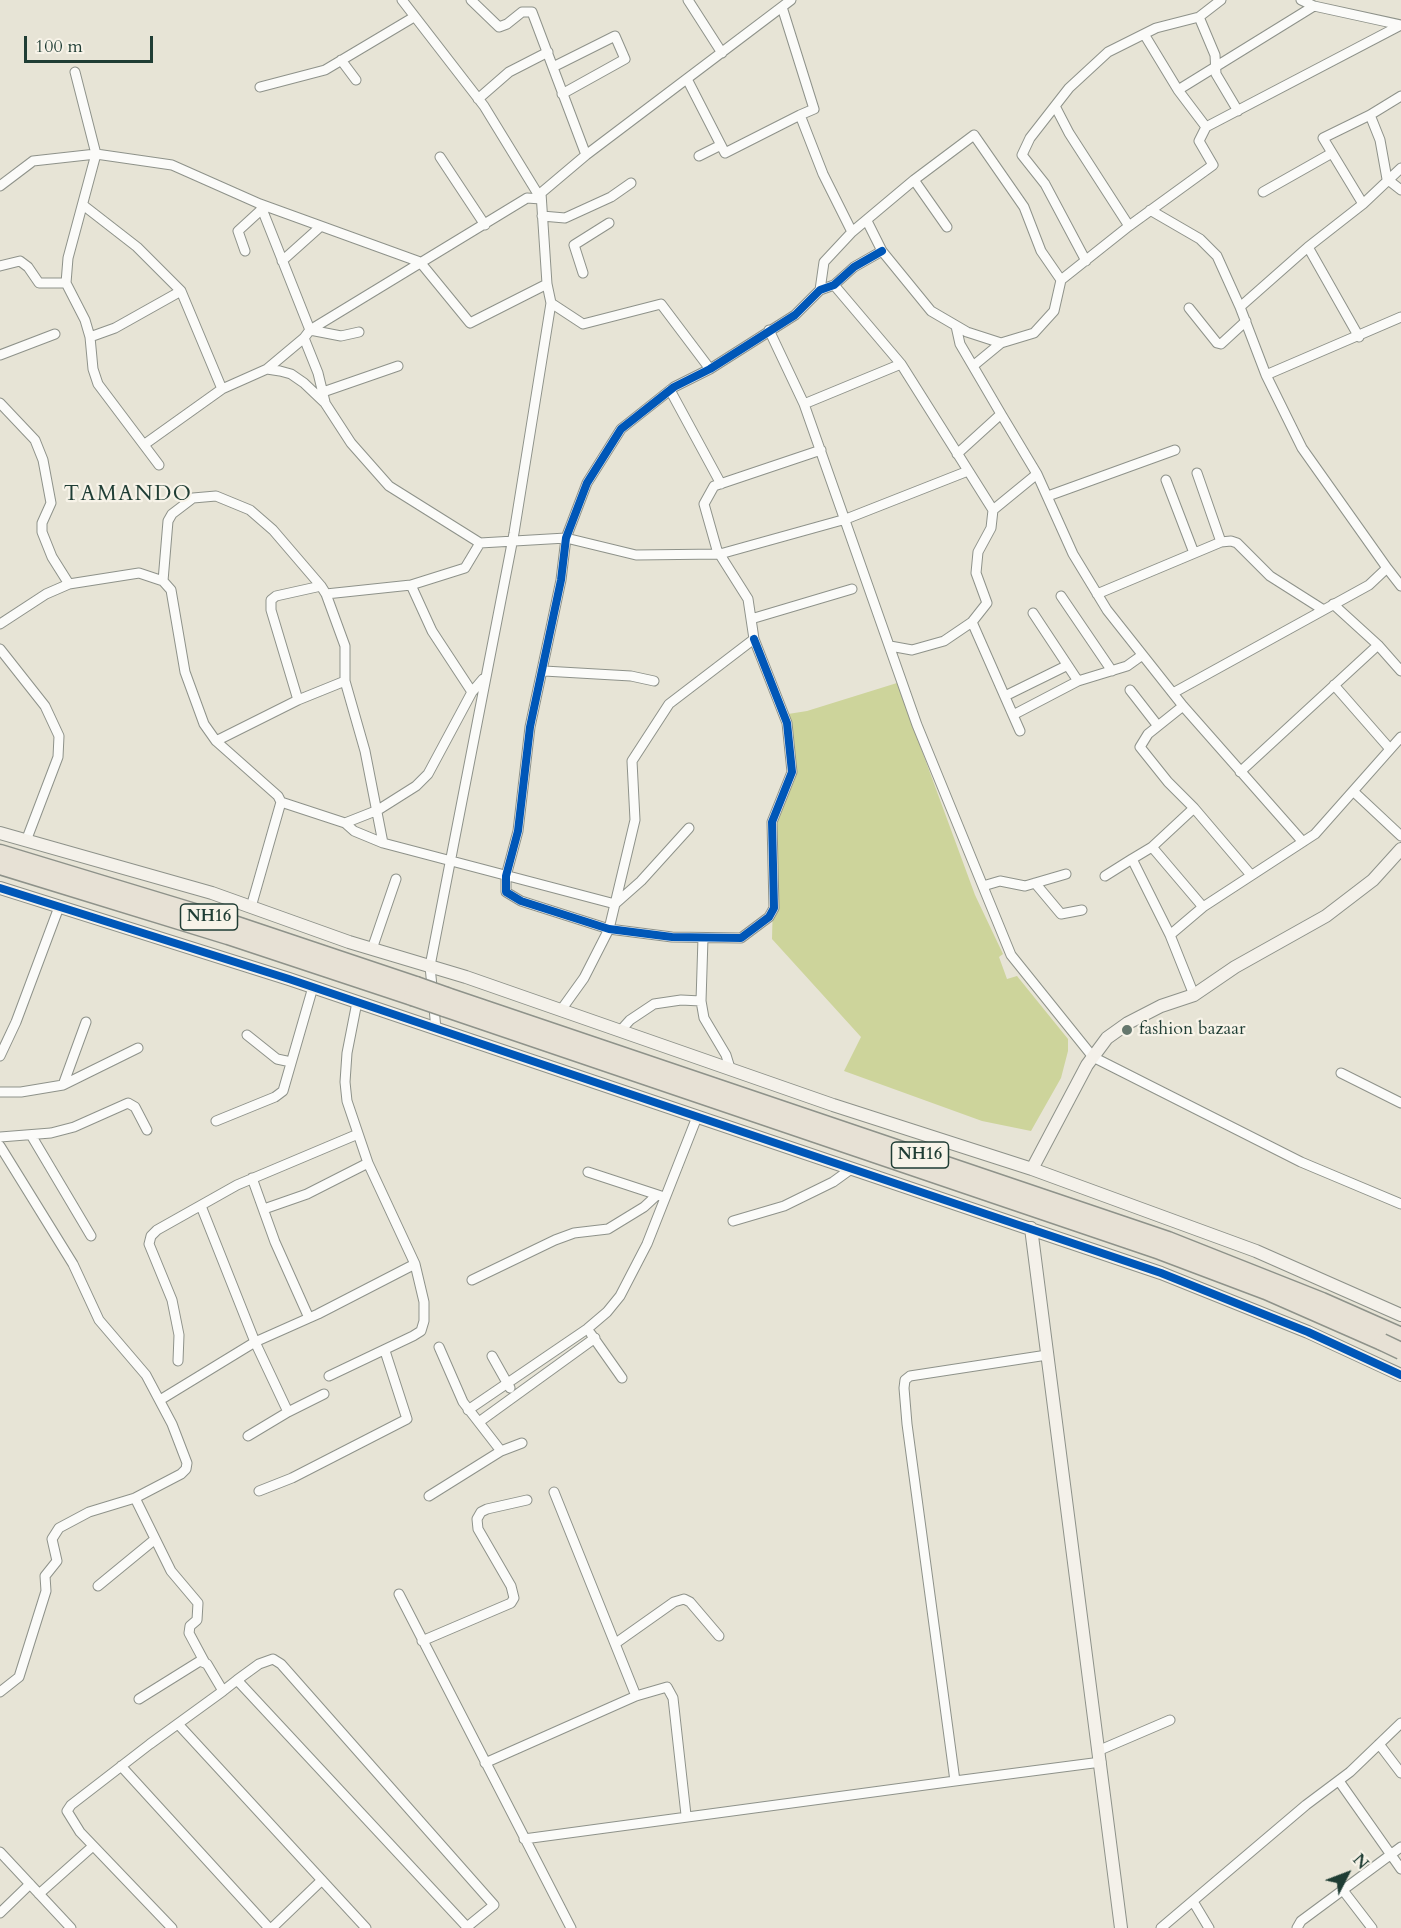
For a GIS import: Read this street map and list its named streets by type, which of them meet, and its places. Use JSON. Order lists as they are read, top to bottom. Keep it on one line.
{"streets":{"highway":["NH16"]},"districts":["TAMANDO"],"places":["fashion bazaar"],"scale_bar":"100 m","north":"top right"}
